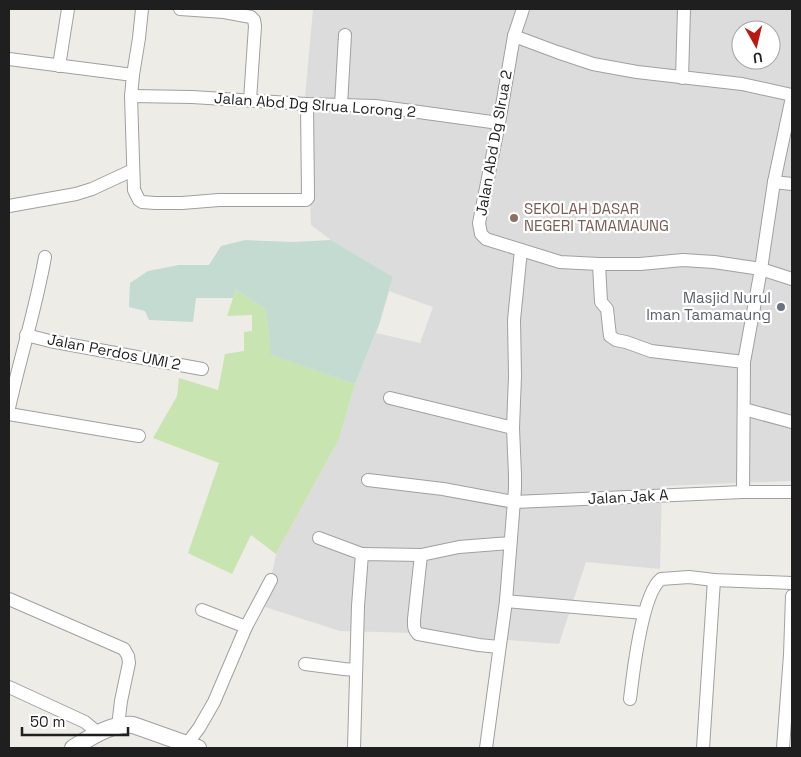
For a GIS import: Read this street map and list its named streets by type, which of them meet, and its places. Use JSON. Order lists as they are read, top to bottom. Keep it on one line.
{"streets":{"street":["Jalan Abd Dg SIrua Lorong 2","Jalan Abd Dg SIrua 2","Jalan Perdos UMI 2","Jalan Jak A"]},"crossings":[["Jalan Abd Dg SIrua Lorong 2","Jalan Abd Dg SIrua 2"]],"places":["SEKOLAH DASAR NEGERI TAMAMAUNG","Masjid Nurul Iman Tamamaung"],"scale_bar":"50 m","north":"bottom"}
